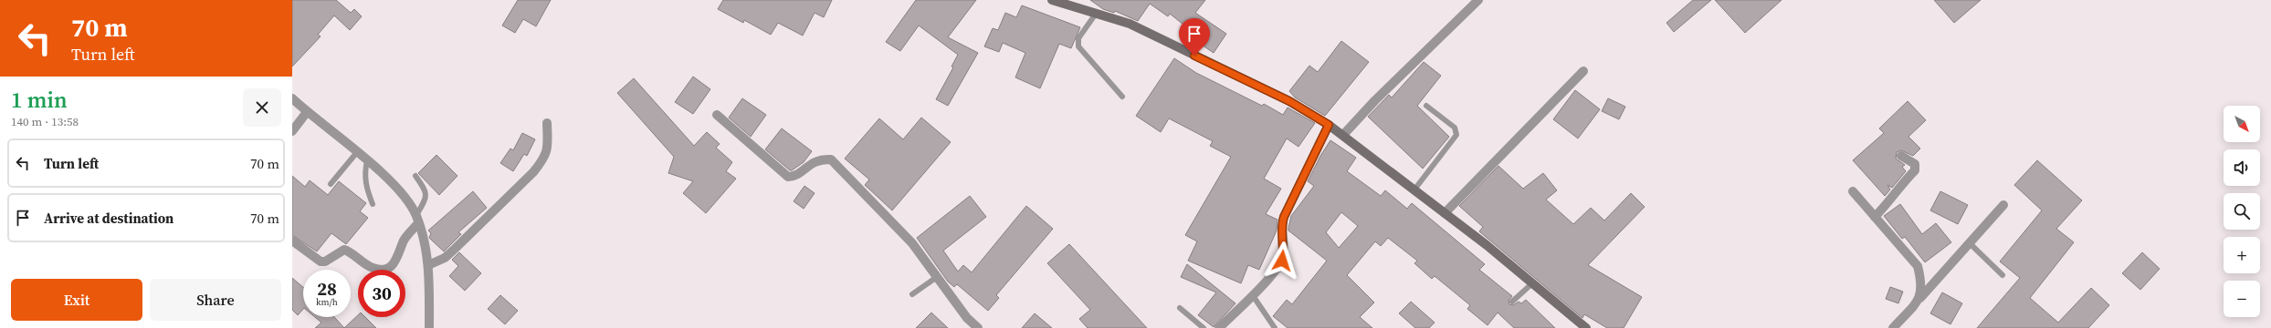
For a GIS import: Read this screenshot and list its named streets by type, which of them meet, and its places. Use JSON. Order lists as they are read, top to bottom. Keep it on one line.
{"north":"bottom right","page":{"turn":["70 m","Turn left"],"heading":["1 min","140 m · 13:58"],"map_buttons":["+","−"],"list":[{"name":"Turn left","value":"70 m"},{"name":"Arrive at destination","value":"70 m"}],"speed":"28 km/h","limit":"30","buttons":["Exit","Share"]}}
